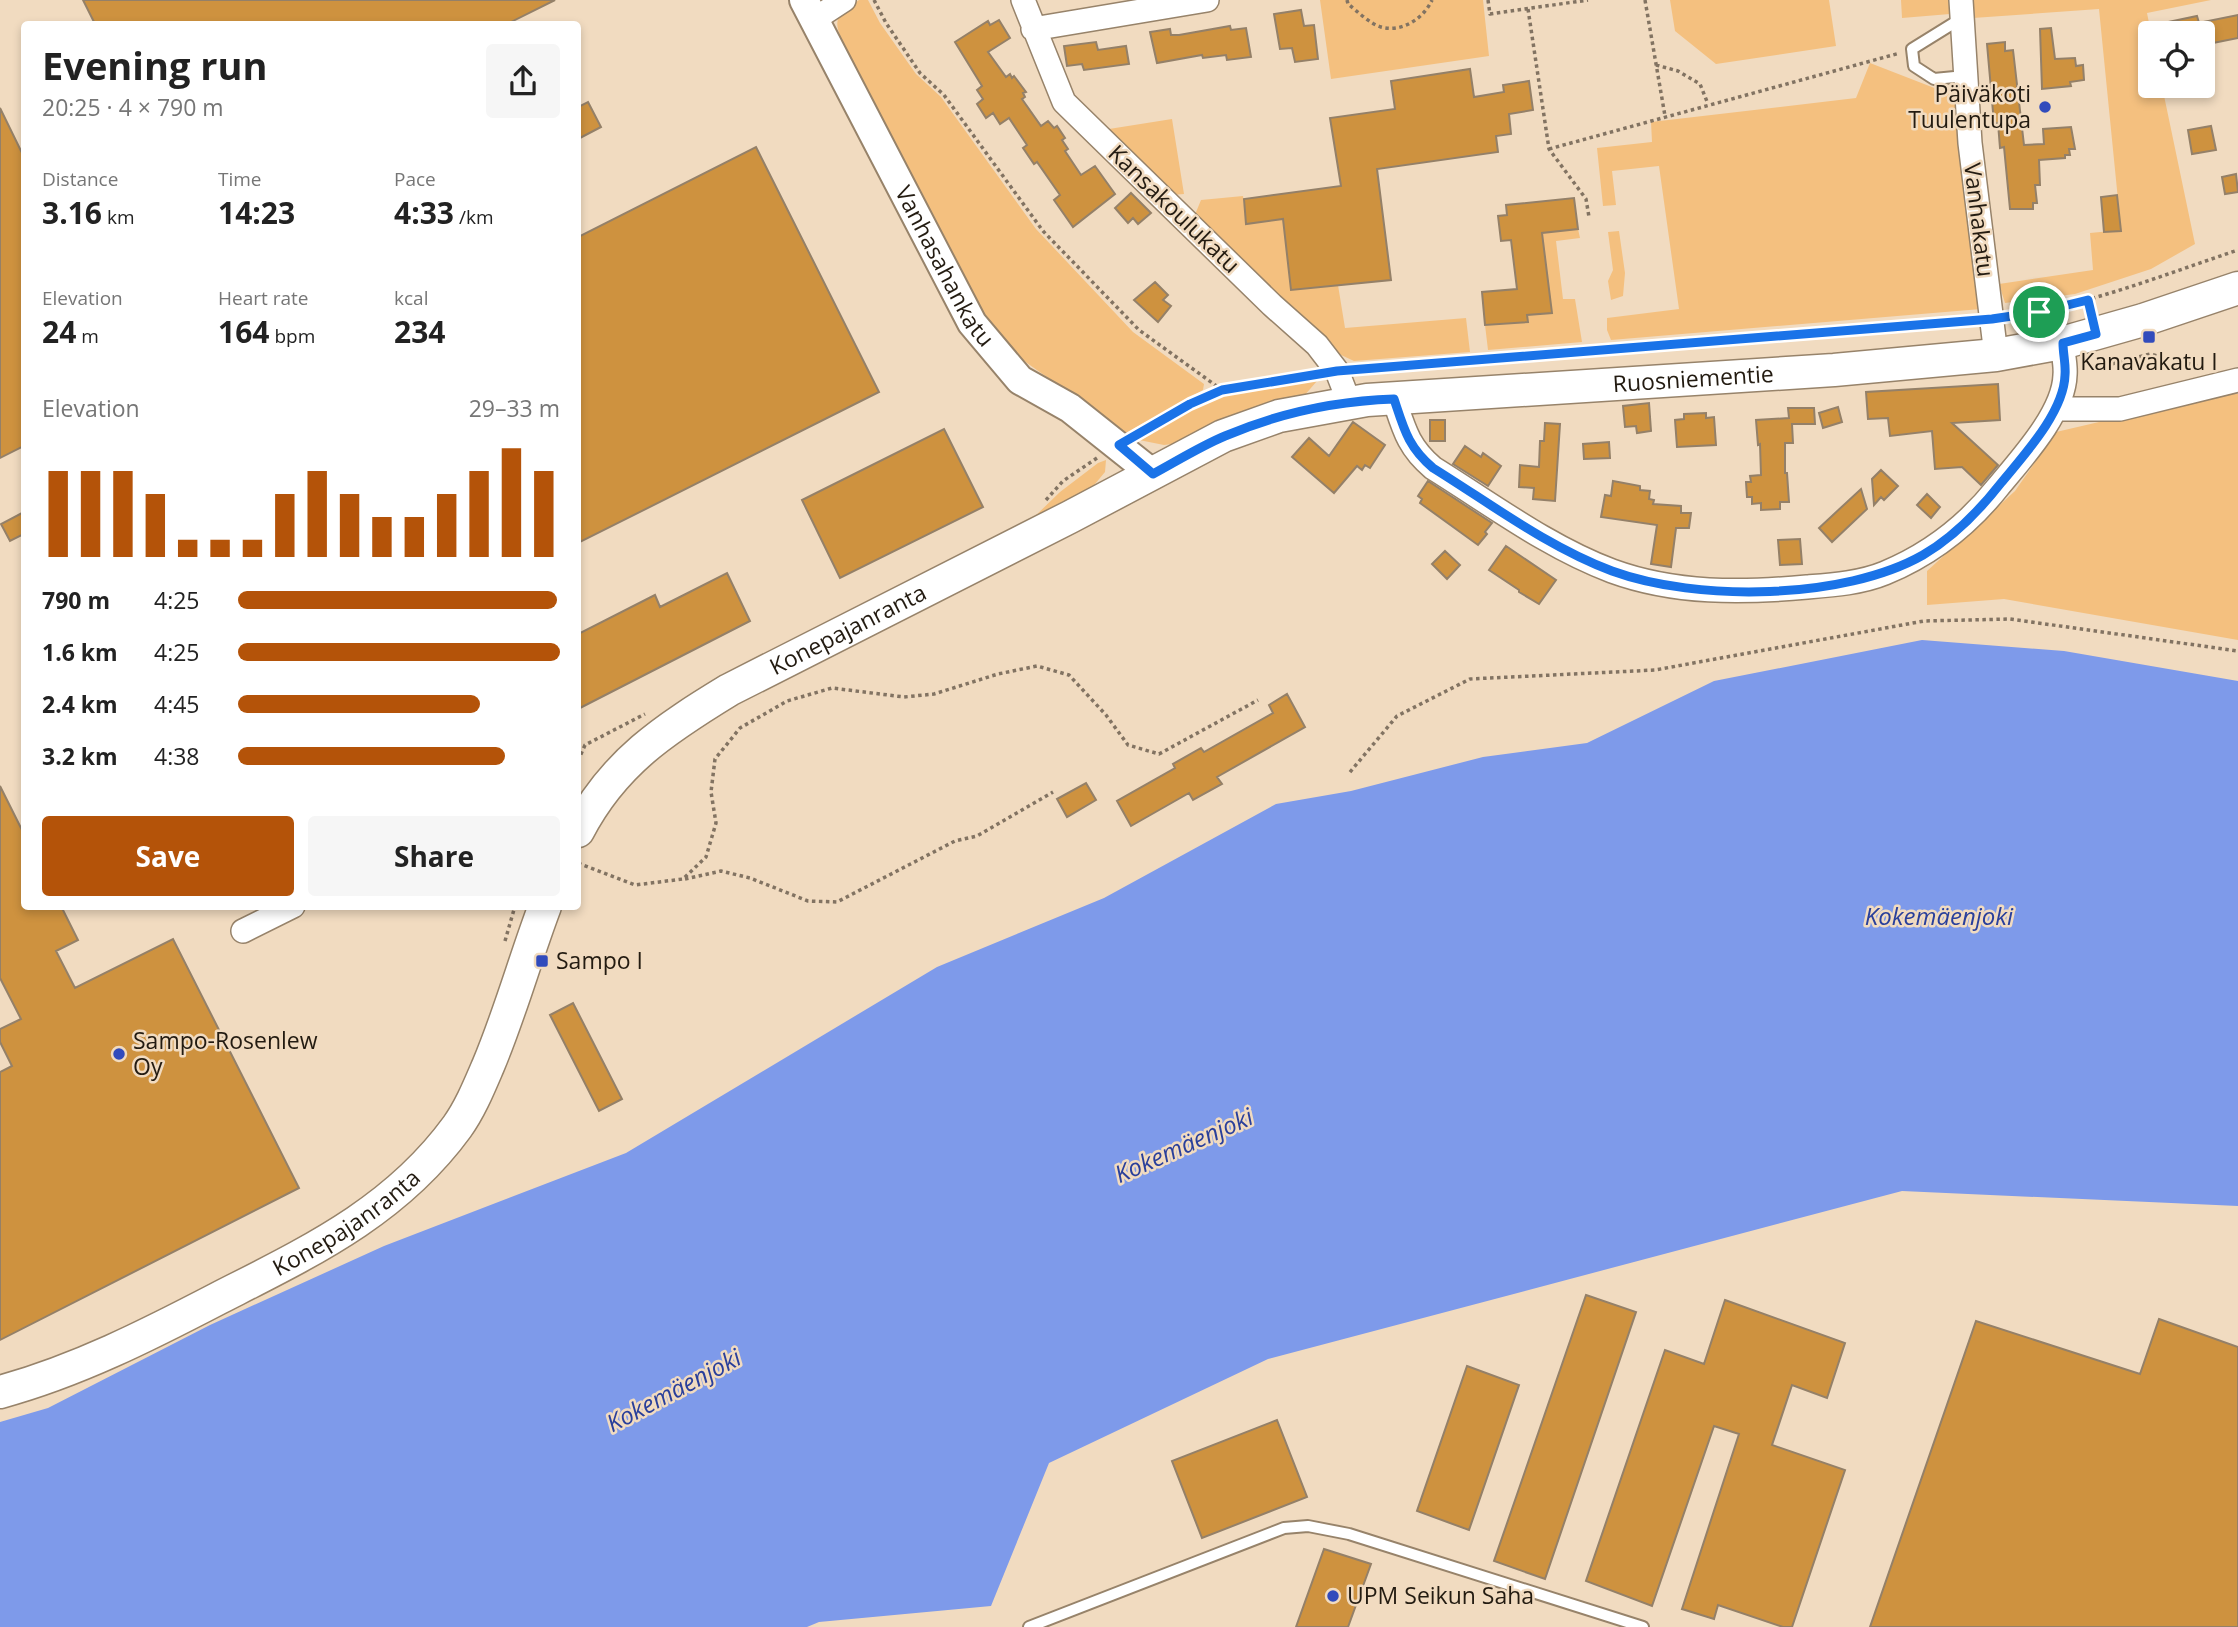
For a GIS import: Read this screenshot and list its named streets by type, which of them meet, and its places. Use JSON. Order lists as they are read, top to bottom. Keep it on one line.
{"streets":{"main road":["Ruosniementie","Konepajanranta"],"street":["Kansakoulukatu","Vanhakatu","Vanhasahankatu"]},"crossings":[["Kansakoulukatu","Ruosniementie"],["Vanhakatu","Ruosniementie"],["Vanhasahankatu","Ruosniementie"],["Vanhasahankatu","Konepajanranta"],["Ruosniementie","Konepajanranta"]],"water":["Kokemäenjoki"],"places":{"other":["Päiväkoti Tuulentupa","Sampo-Rosenlew Oy","UPM Seikun Saha"],"transit":["Kanavakatu I","Sampo I"]},"page":{"heading":["Evening run","20:25 · 4 × 790 m"],"stats":[["Distance","3.16 km"],["Time","14:23"],["Pace","4:33 /km"],["Elevation","24 m"],["Heart rate","164 bpm"],["kcal","234"]],"chart":["Elevation","29–33 m"],"list":[{"name":"790 m","note":"4:25"},{"name":"1.6 km","note":"4:25"},{"name":"2.4 km","note":"4:45"},{"name":"3.2 km","note":"4:38"}],"buttons":["Save","Share"]}}
